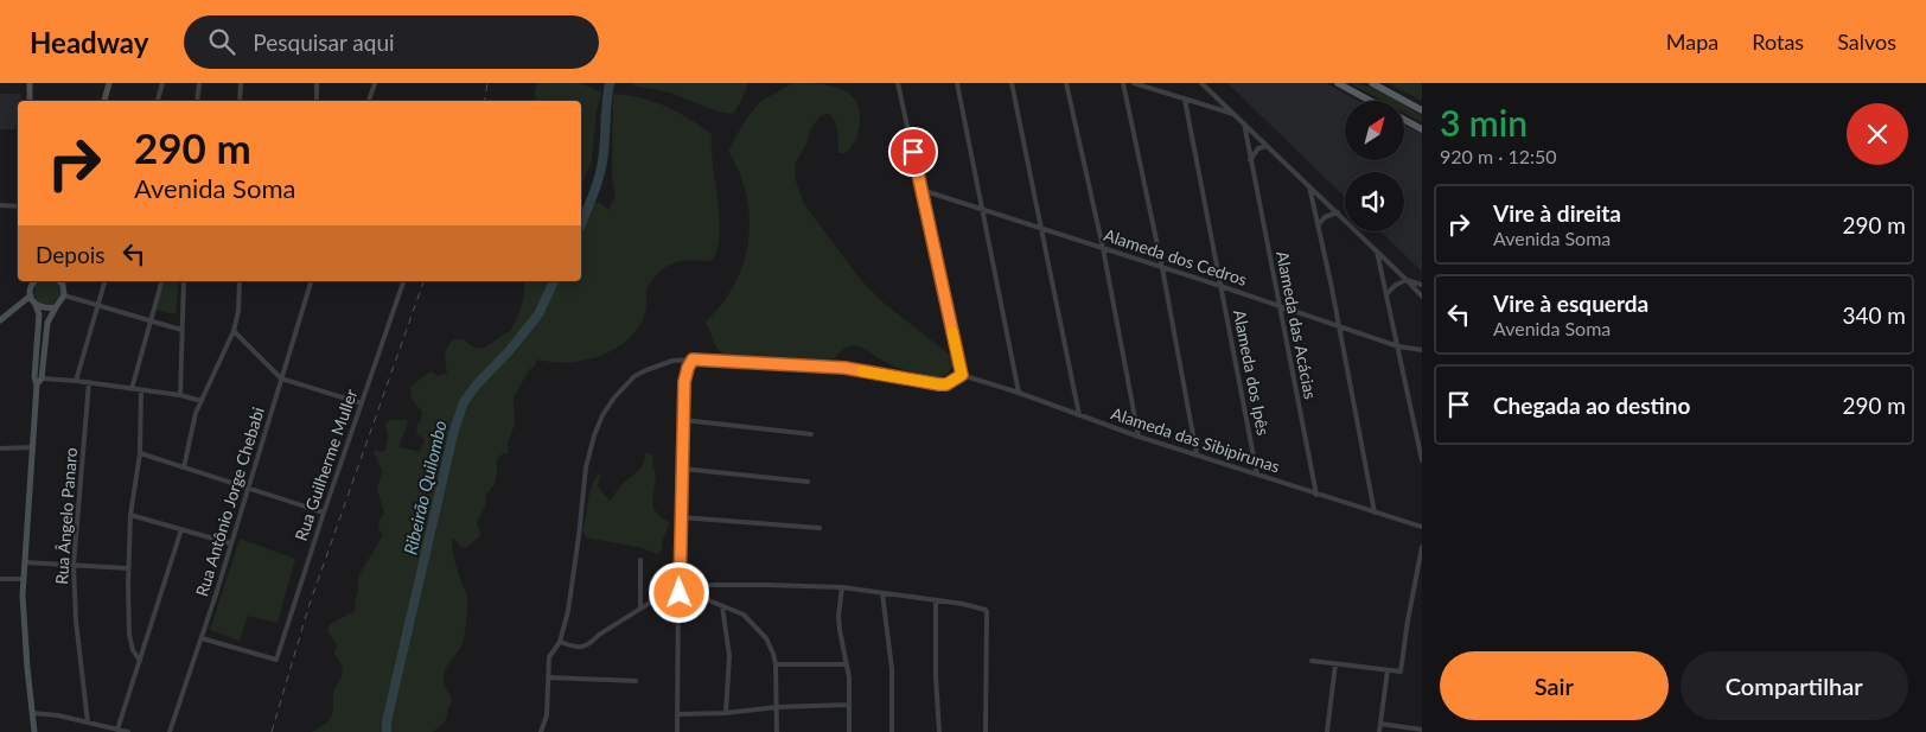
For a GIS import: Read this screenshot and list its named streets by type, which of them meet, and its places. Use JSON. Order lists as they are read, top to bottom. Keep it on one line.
{"streets":{"street":["Alameda dos Cedros","Alameda das Acácias","Alameda dos Ipês","Alameda das Sibipirunas","Rua Guilherme Muller","Rua Antônio Jorge Chebabi","Rua Ângelo Panaro"]},"crossings":[["Alameda dos Cedros","Alameda das Acácias"],["Alameda dos Cedros","Alameda dos Ipês"],["Alameda das Acácias","Alameda das Sibipirunas"],["Alameda dos Ipês","Alameda das Sibipirunas"],["Rua Guilherme Muller","Rua Antônio Jorge Chebabi"]],"water":["Ribeirão Quilombo"],"north":"top right","page":{"header":"Headway","search":"Pesquisar aqui","nav":["Mapa","Rotas","Salvos"],"heading":["3 min","920 m · 12:50"],"turn":["290 m","Avenida Soma"],"list":[{"name":"Vire à direita","note":"Avenida Soma","value":"290 m"},{"name":"Vire à esquerda","note":"Avenida Soma","value":"340 m"},{"name":"Chegada ao destino","value":"290 m"}],"then":"Depois","buttons":["Sair","Compartilhar"]}}
